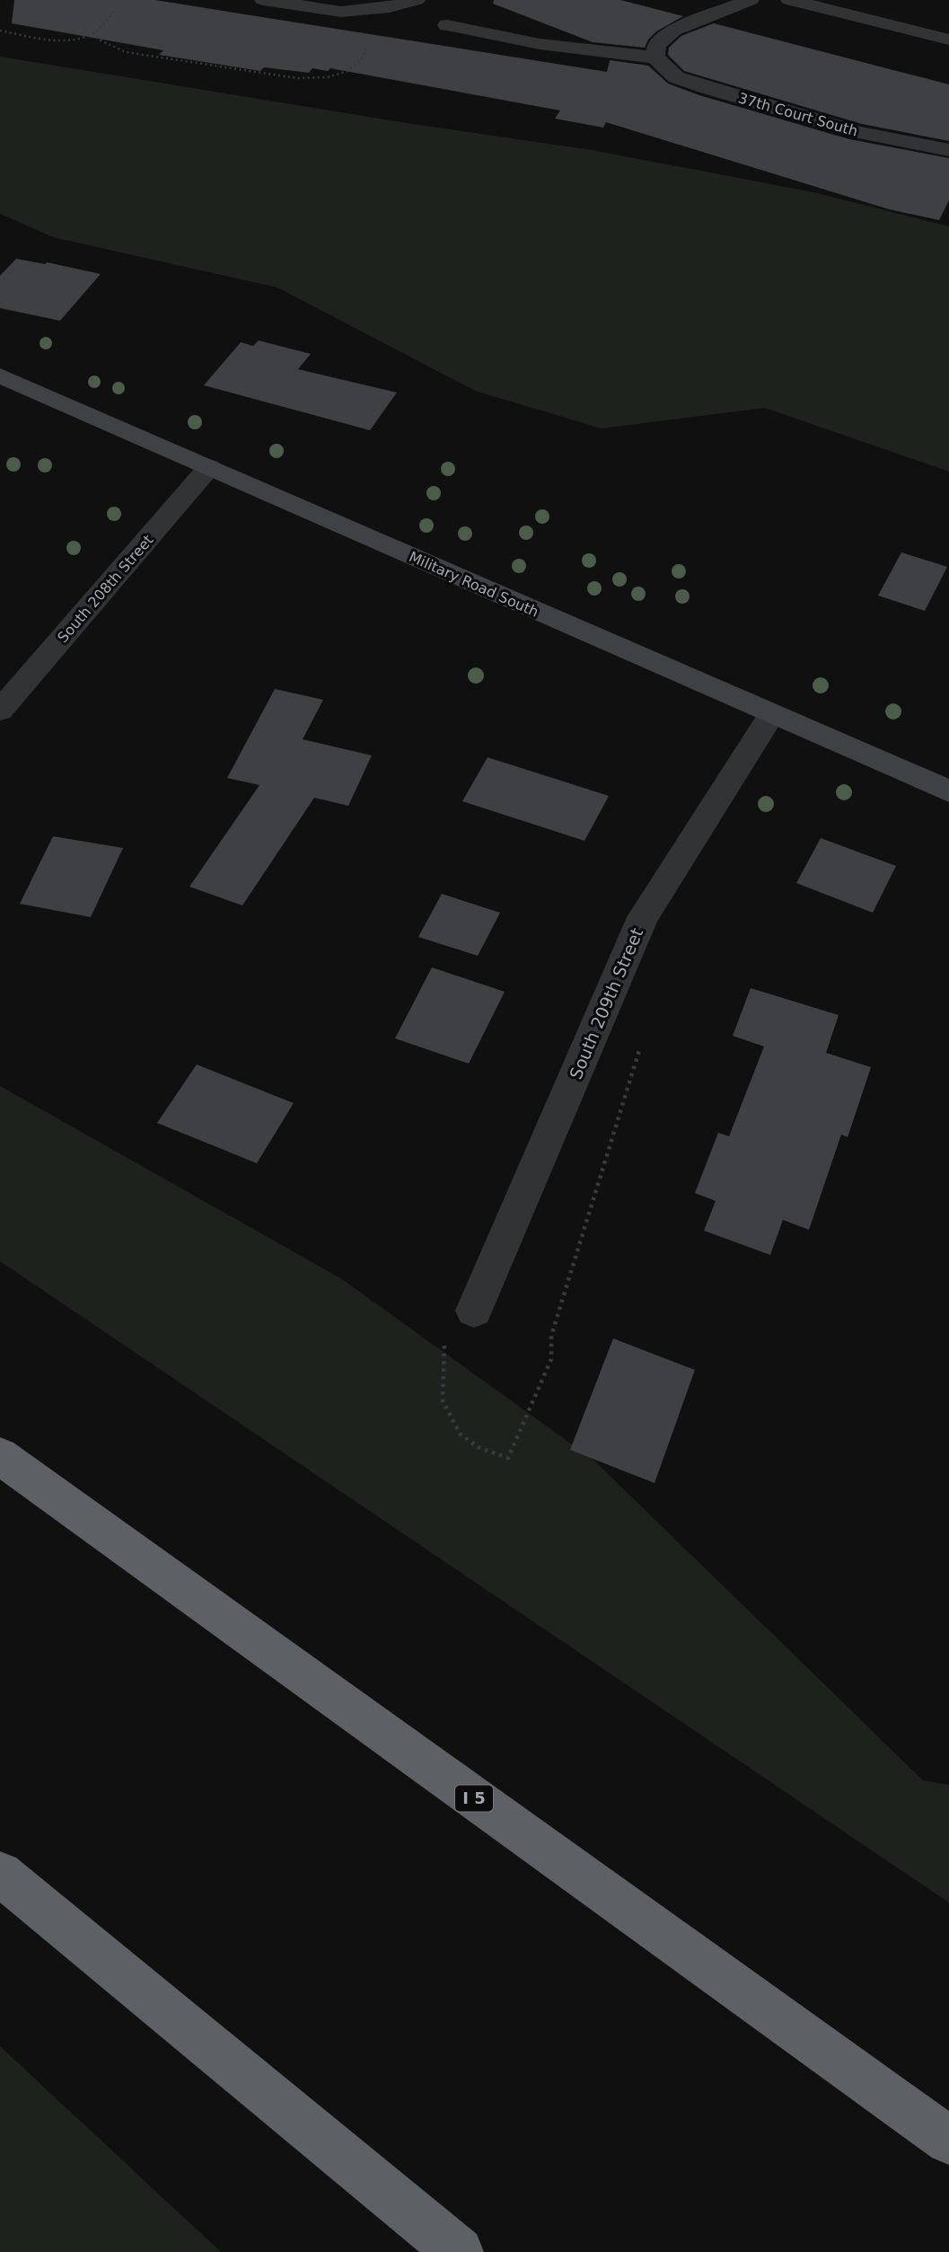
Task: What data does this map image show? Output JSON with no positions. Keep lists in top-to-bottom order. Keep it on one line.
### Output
{"streets":{"highway":["I 5"],"main road":["Military Road South"],"street":["37th Court South","South 208th Street","South 209th Street"]},"crossings":[["Military Road South","South 208th Street"],["Military Road South","South 209th Street"]]}
